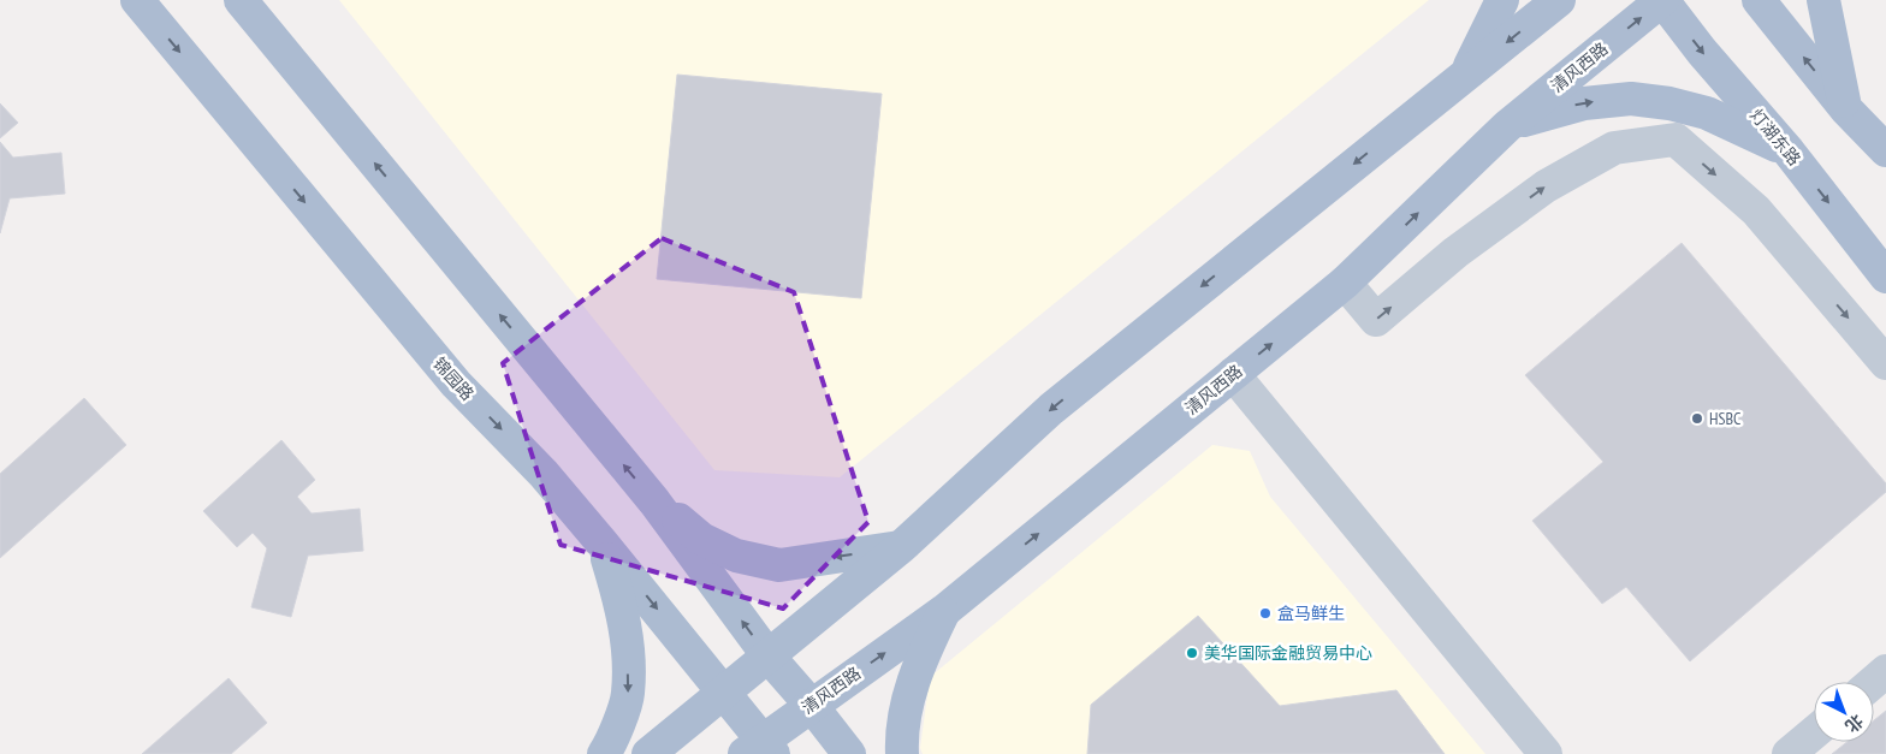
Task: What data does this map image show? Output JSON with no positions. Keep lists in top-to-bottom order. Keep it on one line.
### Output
{"streets":{"main road":["清风西路","灯湖东路","锦园路"]},"crossings":[["清风西路","灯湖东路"],["清风西路","锦园路"]],"places":["HSBC","盒马鲜生","美华国际金融贸易中心"],"north":"bottom right"}
